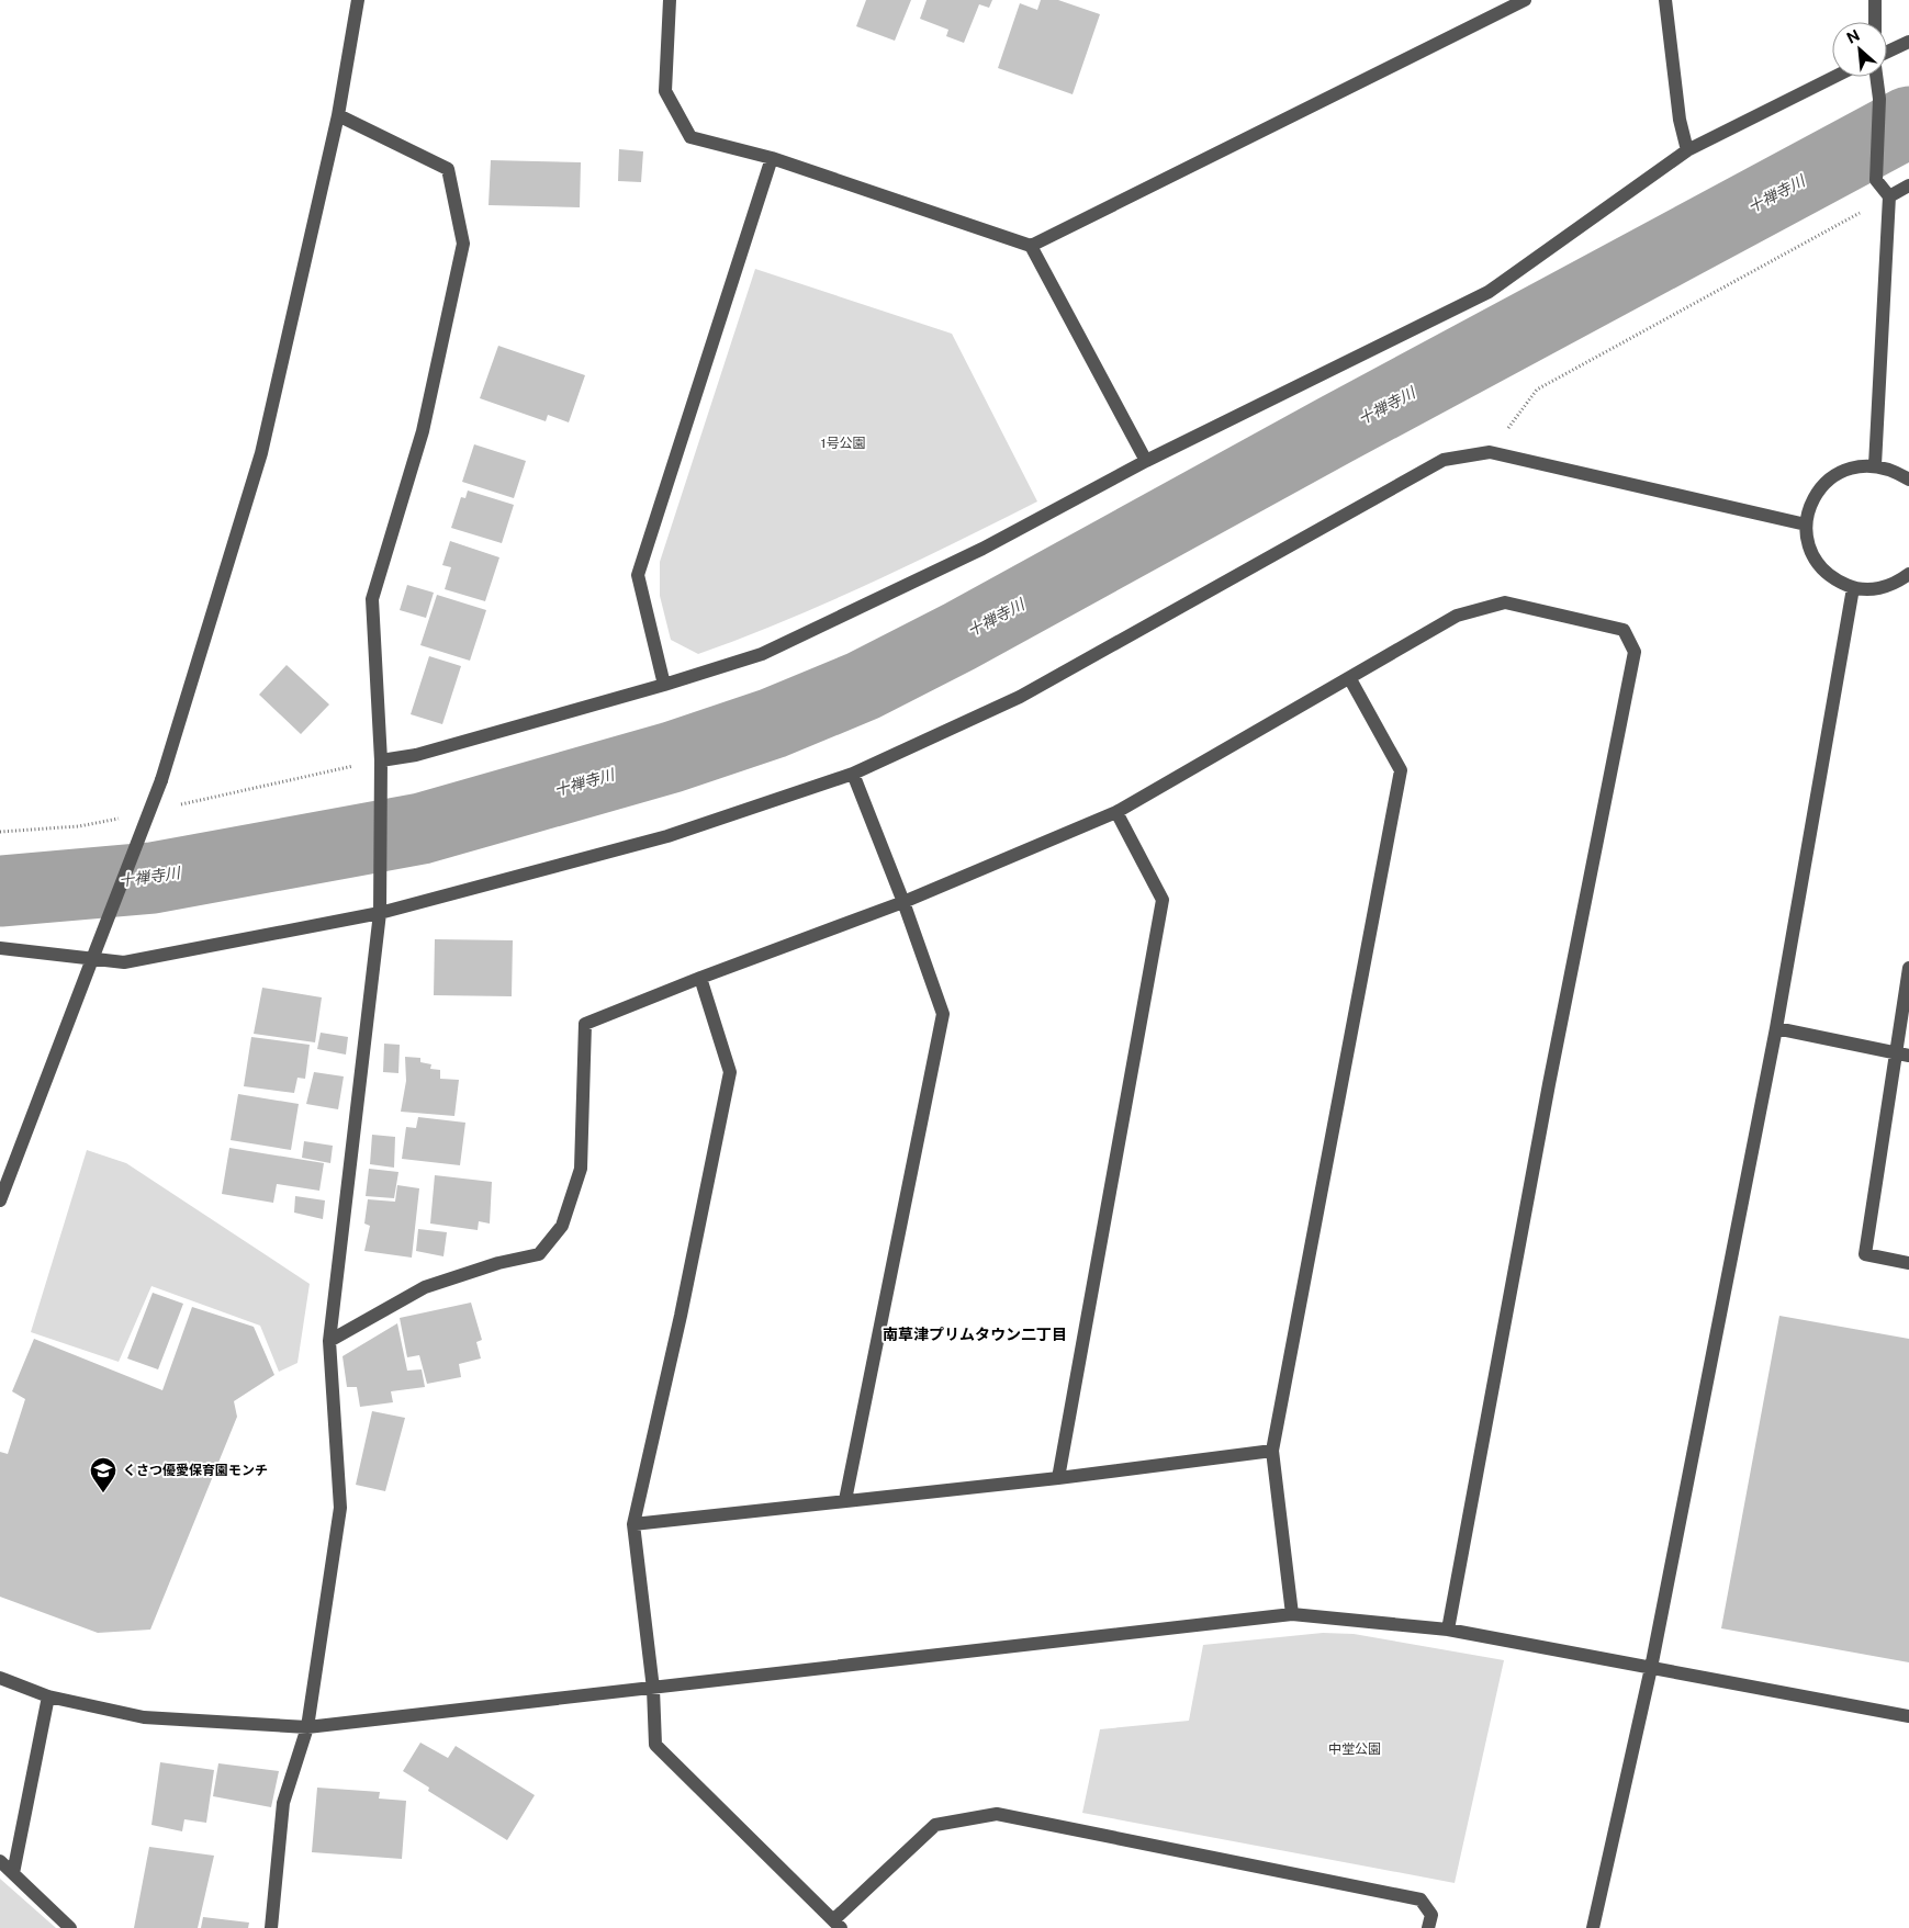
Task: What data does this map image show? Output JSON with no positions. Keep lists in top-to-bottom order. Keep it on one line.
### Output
{"districts":["南草津プリムタウン二丁目"],"water":["十禅寺川"],"parks":["1号公園","中堂公園"],"places":{"school or university":["くさつ優愛保育園モンチ"]},"north":"top left"}
